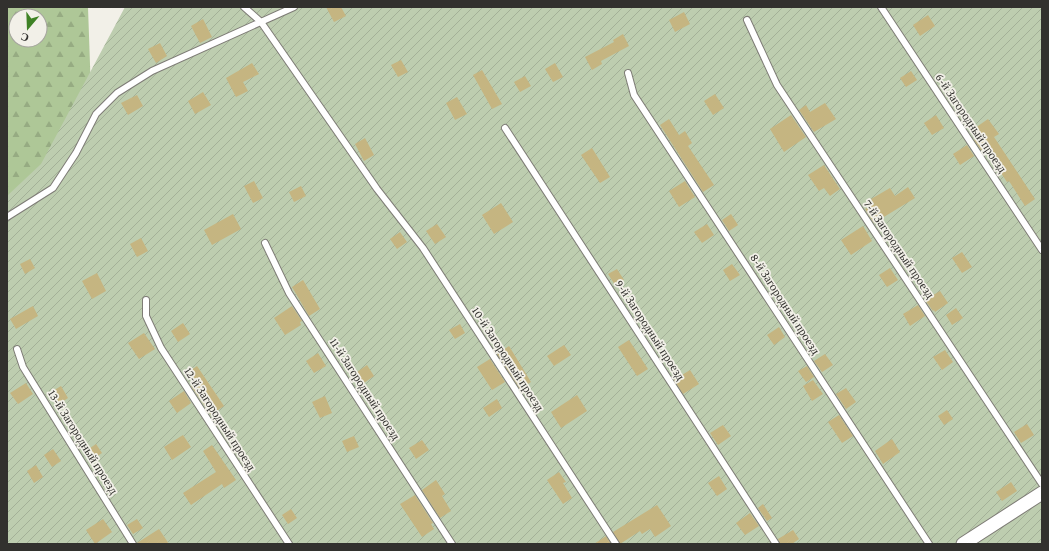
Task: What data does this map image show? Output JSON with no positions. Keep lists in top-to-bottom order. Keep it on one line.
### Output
{"streets":{"lane":["6-й Загородный проезд","7-й Загородный проезд","8-й Загородный проезд","9-й Загородный проезд","10-й Загородный проезд","11-й Загородный проезд","12-й Загородный проезд","13-й Загородный проезд"]},"north":"bottom"}
